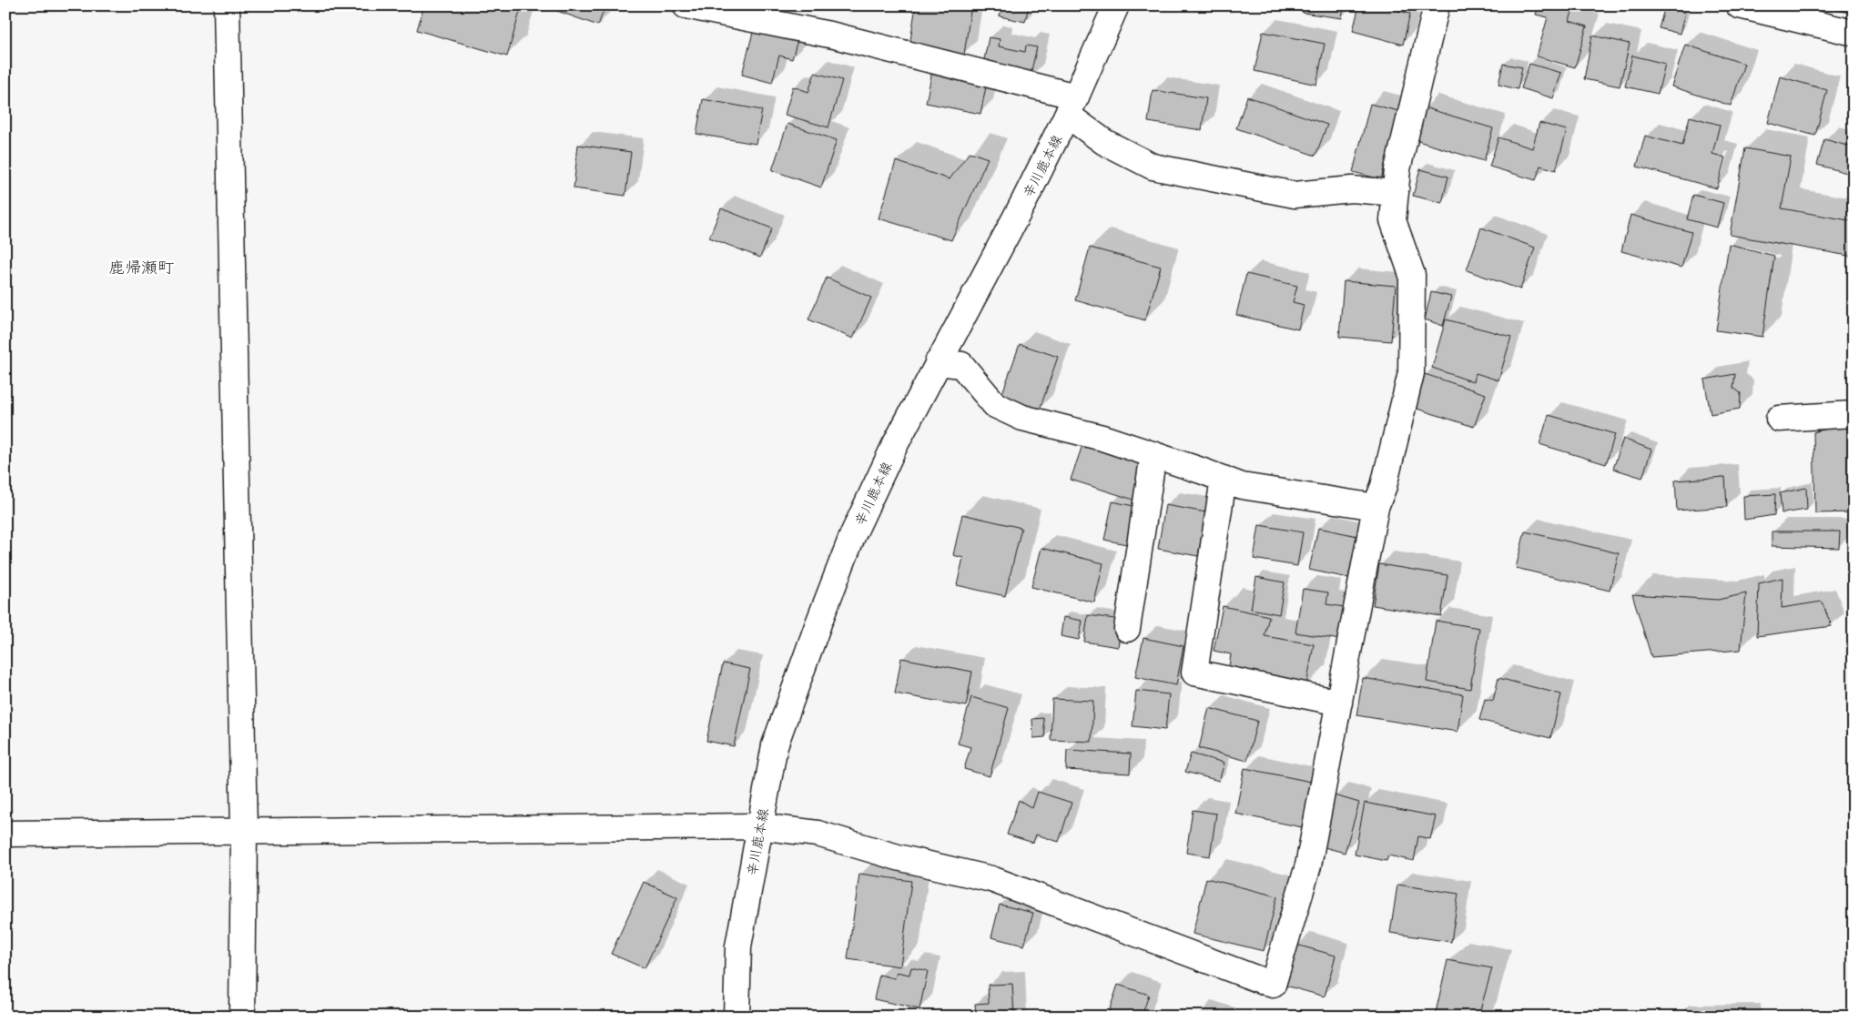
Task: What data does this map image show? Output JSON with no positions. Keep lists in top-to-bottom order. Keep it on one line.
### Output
{"streets":{"street":["辛川鹿本線"]},"districts":["鹿帰瀬町"]}
